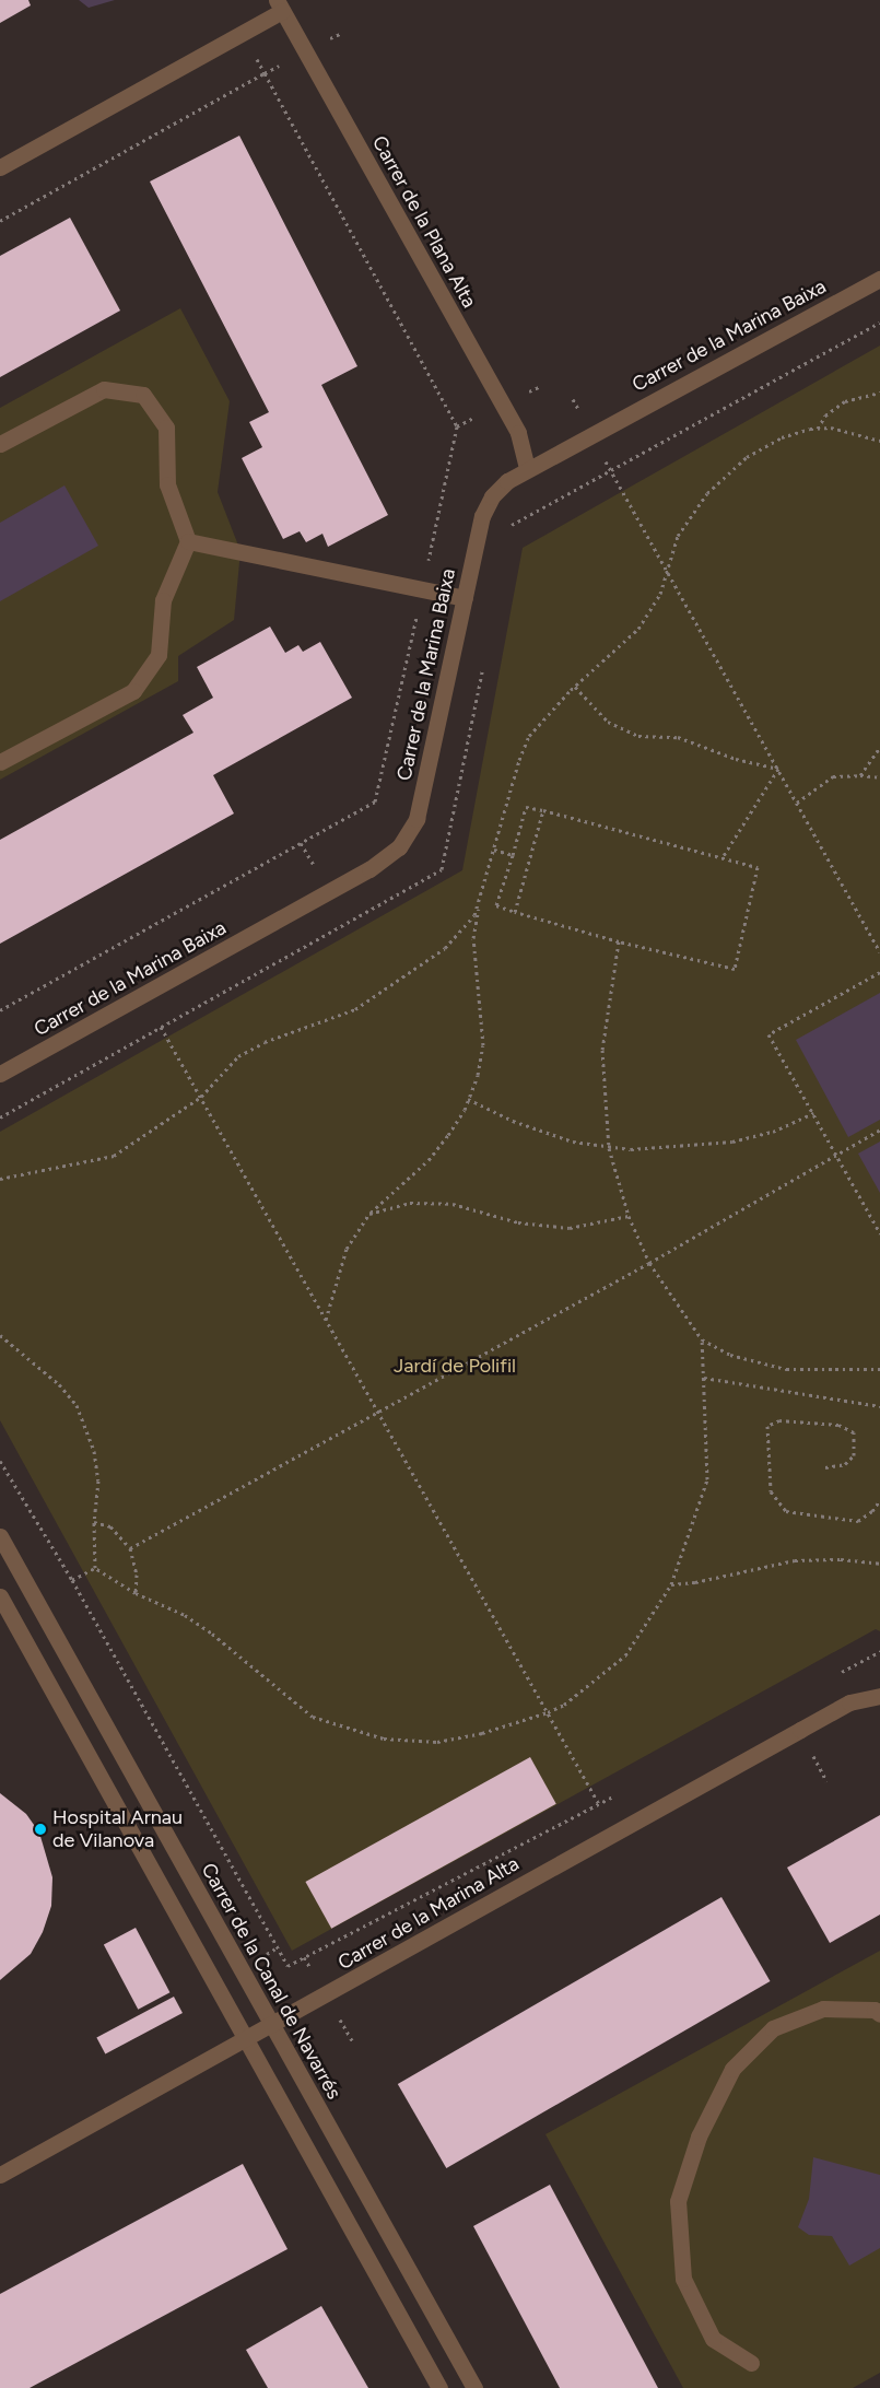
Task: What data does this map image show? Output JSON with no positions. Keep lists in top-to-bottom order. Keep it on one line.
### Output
{"streets":{"street":["Carrer de la Plana Alta","Carrer de la Marina Baixa","Carrer de la Marina Alta","Carrer de la Canal de Navarrés"]},"crossings":[["Carrer de la Plana Alta","Carrer de la Marina Baixa"],["Carrer de la Marina Alta","Carrer de la Canal de Navarrés"]],"parks":["Jardí de Polifil"],"places":["Hospital Arnau de Vilanova"]}
